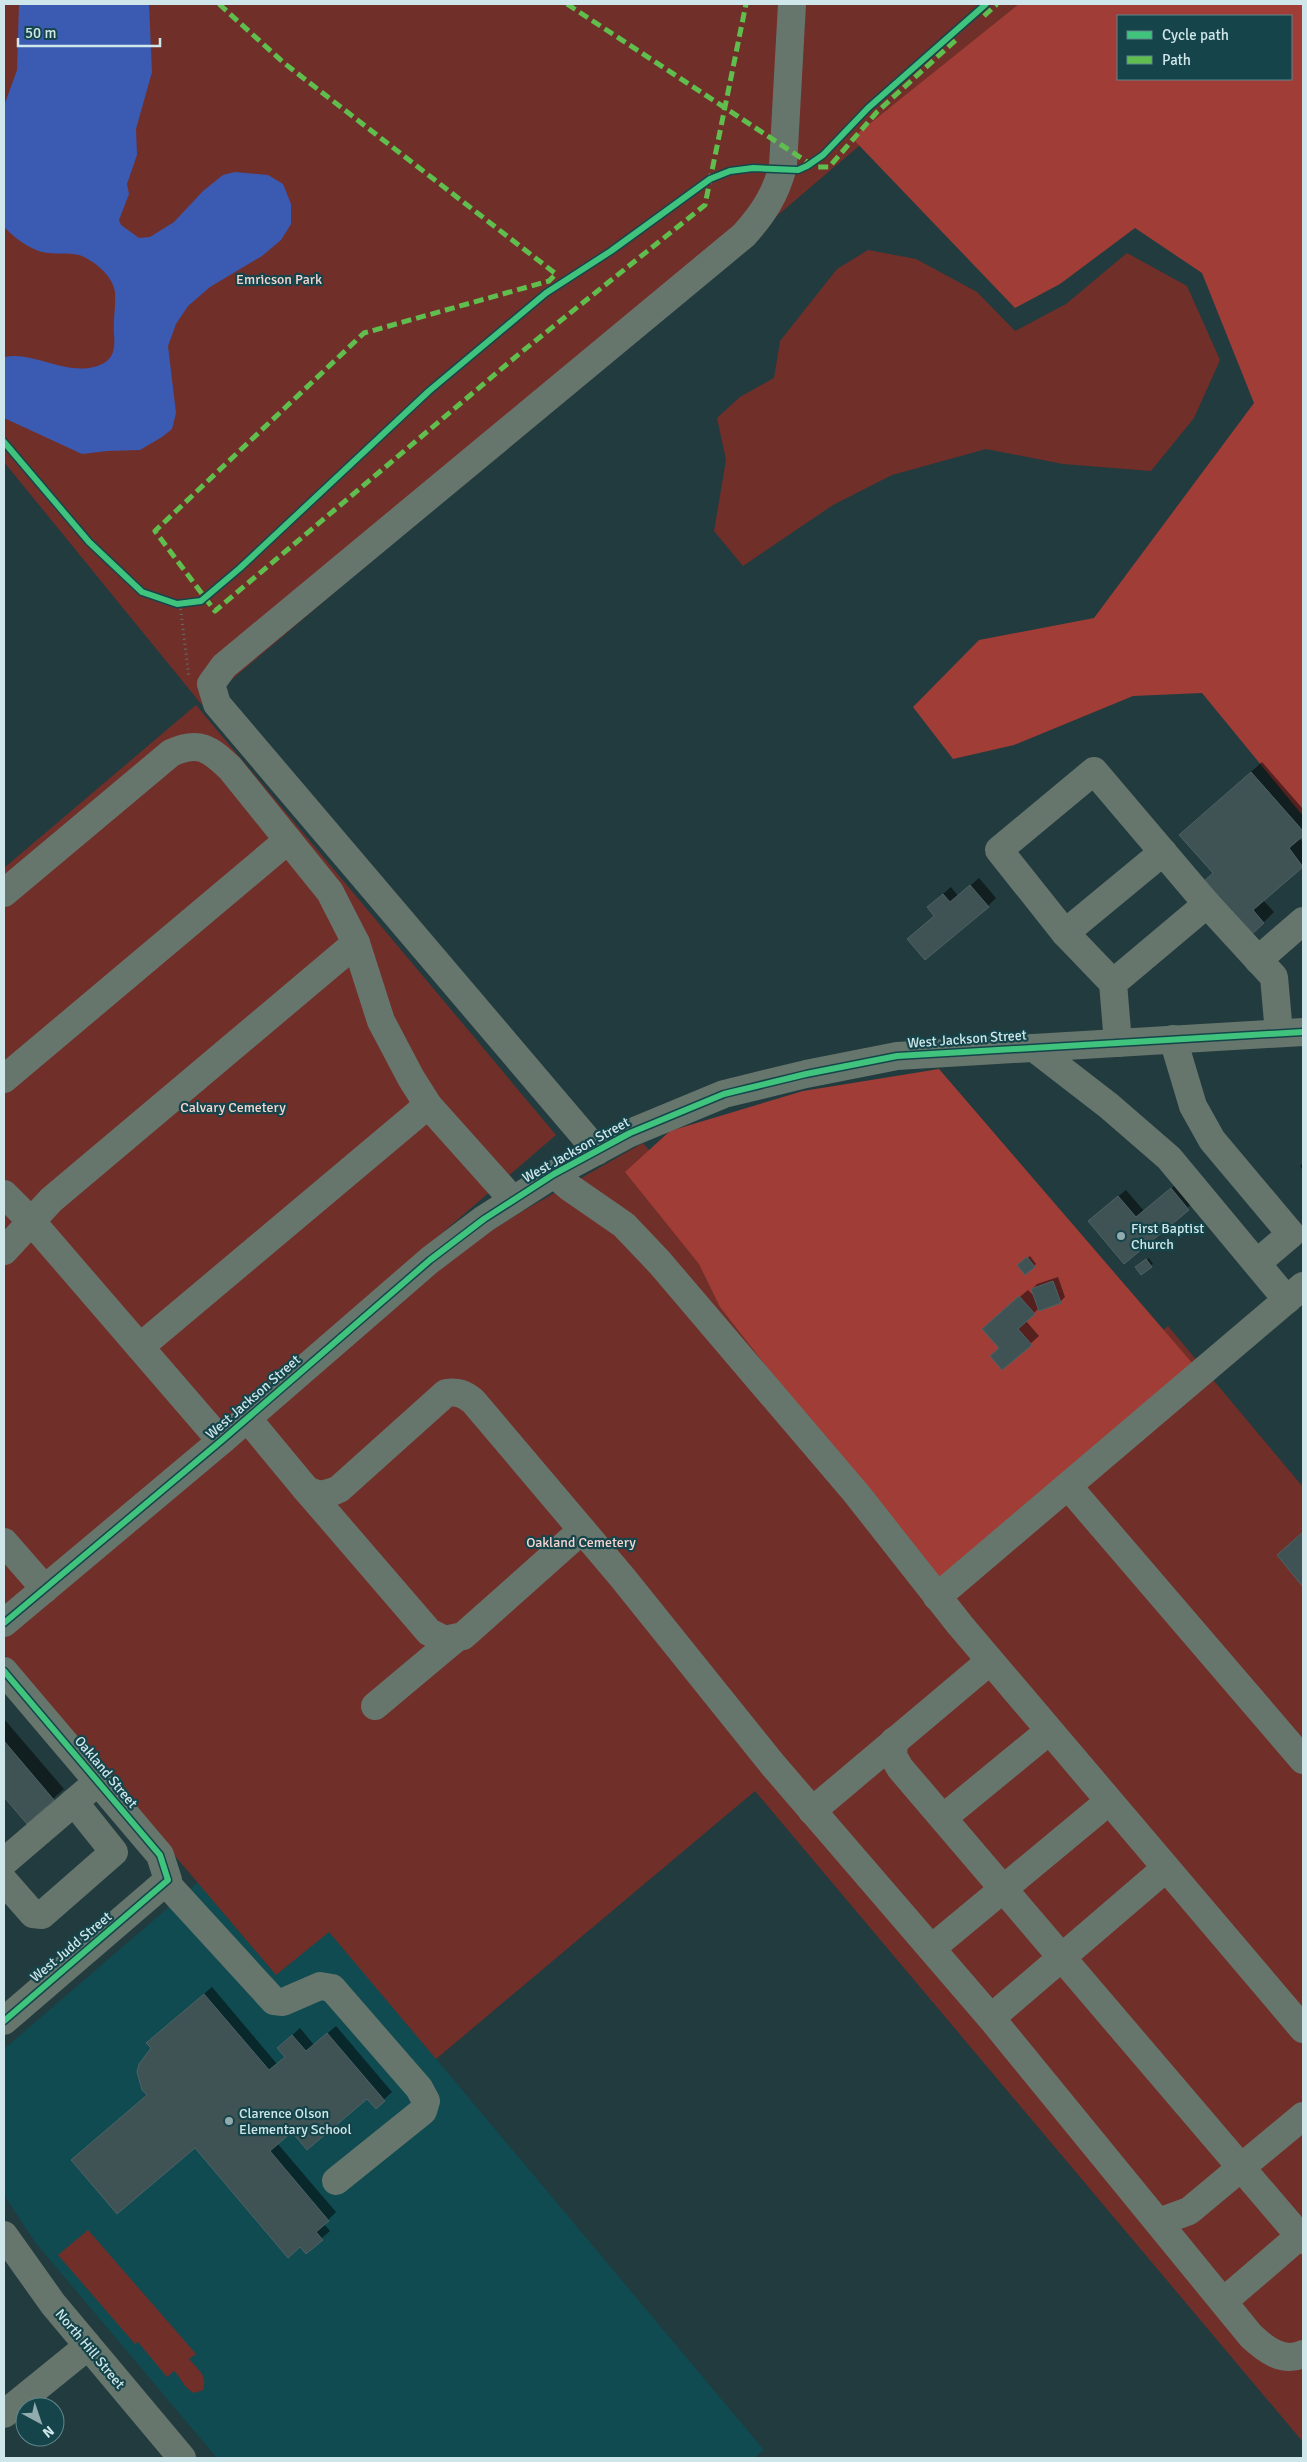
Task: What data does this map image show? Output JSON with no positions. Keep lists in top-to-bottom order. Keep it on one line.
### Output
{"streets":{"street":["West Jackson Street","Oakland Street","West Judd Street","North Hill Street"]},"crossings":[["Oakland Street","West Judd Street"]],"parks":["Emricson Park","Calvary Cemetery","Oakland Cemetery"],"places":["First Baptist Church","Clarence Olson Elementary School"],"legend":["Cycle path","Path"],"scale_bar":"50 m","north":"bottom right"}
